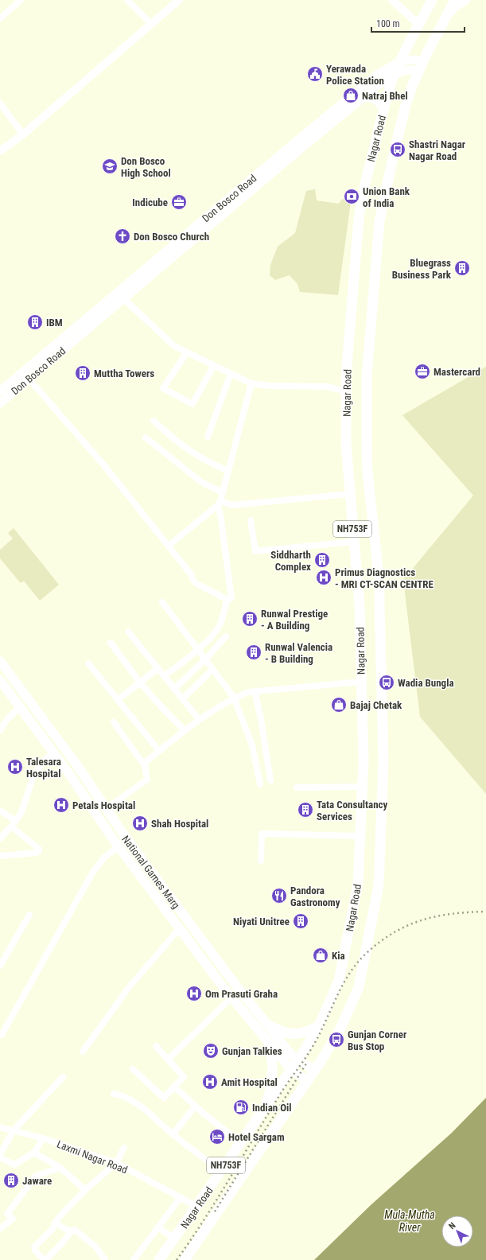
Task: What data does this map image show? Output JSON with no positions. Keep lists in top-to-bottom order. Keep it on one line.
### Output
{"streets":{"highway":["Nagar Road","NH753F"],"main road":["Don Bosco Road","National Games Marg"],"street":["Laxmi Nagar Road"]},"crossings":[["Nagar Road","Don Bosco Road"],["Nagar Road","National Games Marg"],["Nagar Road","Laxmi Nagar Road"]],"water":["Mula-Mutha River"],"places":{"public building":["Yerawada Police Station"],"shop":["Natraj Bhel","Bajaj Chetak","Kia"],"bus stop":["Shastri Nagar Nagar Road","Wadia Bungla","Gunjan Corner Bus Stop"],"school or university":["Don Bosco High School"],"bank":["Union Bank of India"],"office":["Indicube","Mastercard"],"church":["Don Bosco Church"],"building":["Bluegrass Business Park","IBM","Muttha Towers","Siddharth Complex","Runwal Prestige - A Building","Runwal Valencia - B Building","Tata Consultancy Services","Niyati Unitree","Jaware"],"hospital":["Primus Diagnostics - MRI CT-SCAN CENTRE","Talesara Hospital","Petals Hospital","Shah Hospital","Om Prasuti Graha","Amit Hospital"],"restaurant":["Pandora Gastronomy"],"theatre":["Gunjan Talkies"],"fuel station":["Indian Oil"],"hotel":["Hotel Sargam"]},"scale_bar":"100 m","north":"top left"}
